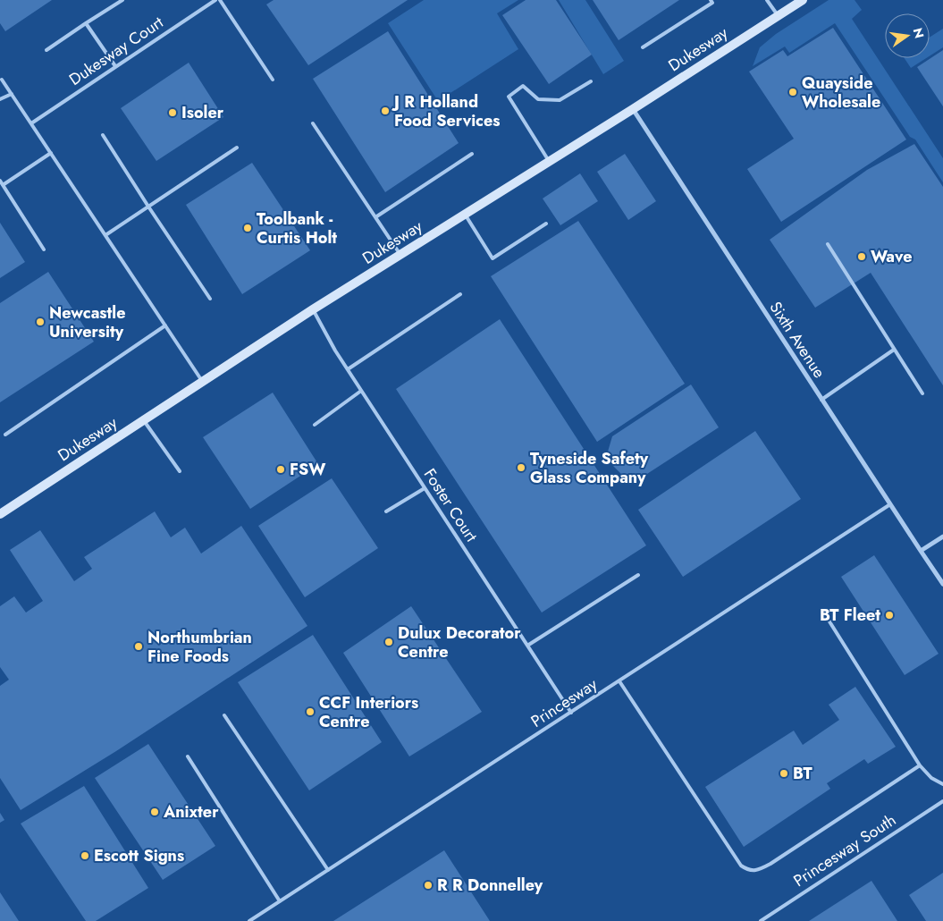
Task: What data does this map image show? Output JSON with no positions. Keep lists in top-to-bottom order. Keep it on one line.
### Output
{"streets":{"street":["Dukesway","Sixth Avenue"],"lane":["Dukesway Court","Foster Court","Princesway","Princesway South"]},"crossings":[["Dukesway","Sixth Avenue"],["Dukesway","Foster Court"],["Sixth Avenue","Princesway"],["Foster Court","Princesway"]],"places":["Quayside Wholesale","J R Holland Food Services","Isoler","Toolbank - Curtis Holt","Wave","Newcastle University","Tyneside Safety Glass Company","FSW","BT Fleet","Dulux Decorator Centre","Northumbrian Fine Foods","CCF Interiors Centre","BT","Anixter","Escott Signs","R R Donnelley"],"north":"right"}
